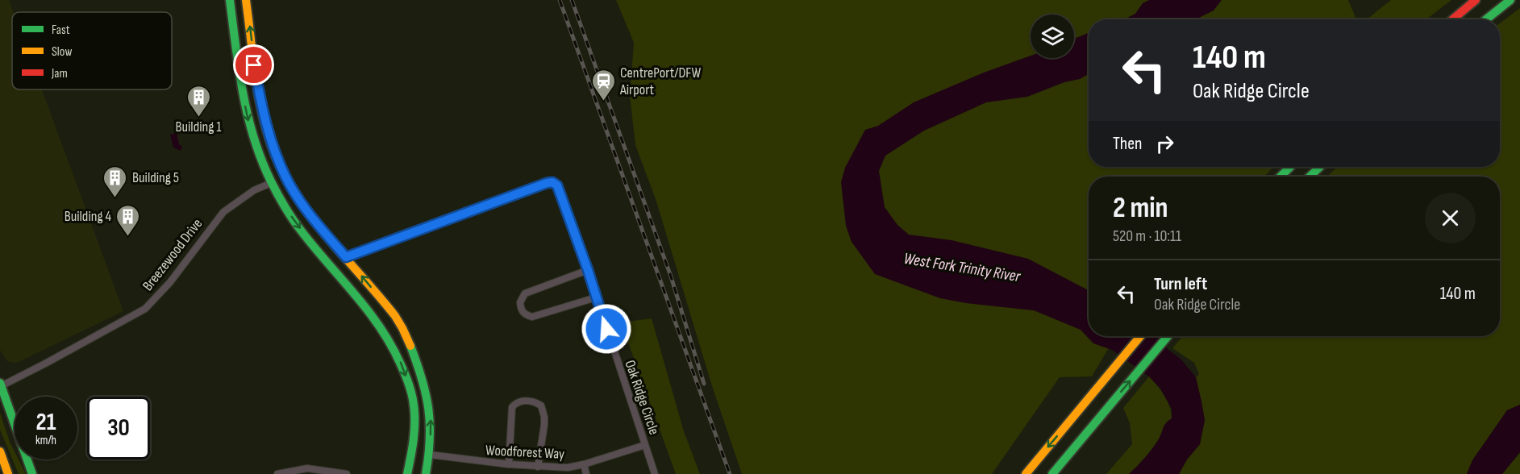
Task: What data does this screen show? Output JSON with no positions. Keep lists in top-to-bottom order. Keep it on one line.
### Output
{"streets":{"main road":["Breezewood Drive"],"street":["Oak Ridge Circle","Woodforest Way"]},"crossings":[["Oak Ridge Circle","Woodforest Way"]],"water":["West Fork Trinity River"],"places":{"station":["CentrePort/DFW Airport"],"building":["Building 1","Building 5","Building 4"]},"legend":["Fast","Slow","Jam"],"page":{"turn":["140 m","Oak Ridge Circle"],"then":"Then","heading":["2 min","520 m · 10:11"],"list":[{"name":"Turn left","note":"Oak Ridge Circle","value":"140 m"}],"speed":"21 km/h","limit":"30"}}
